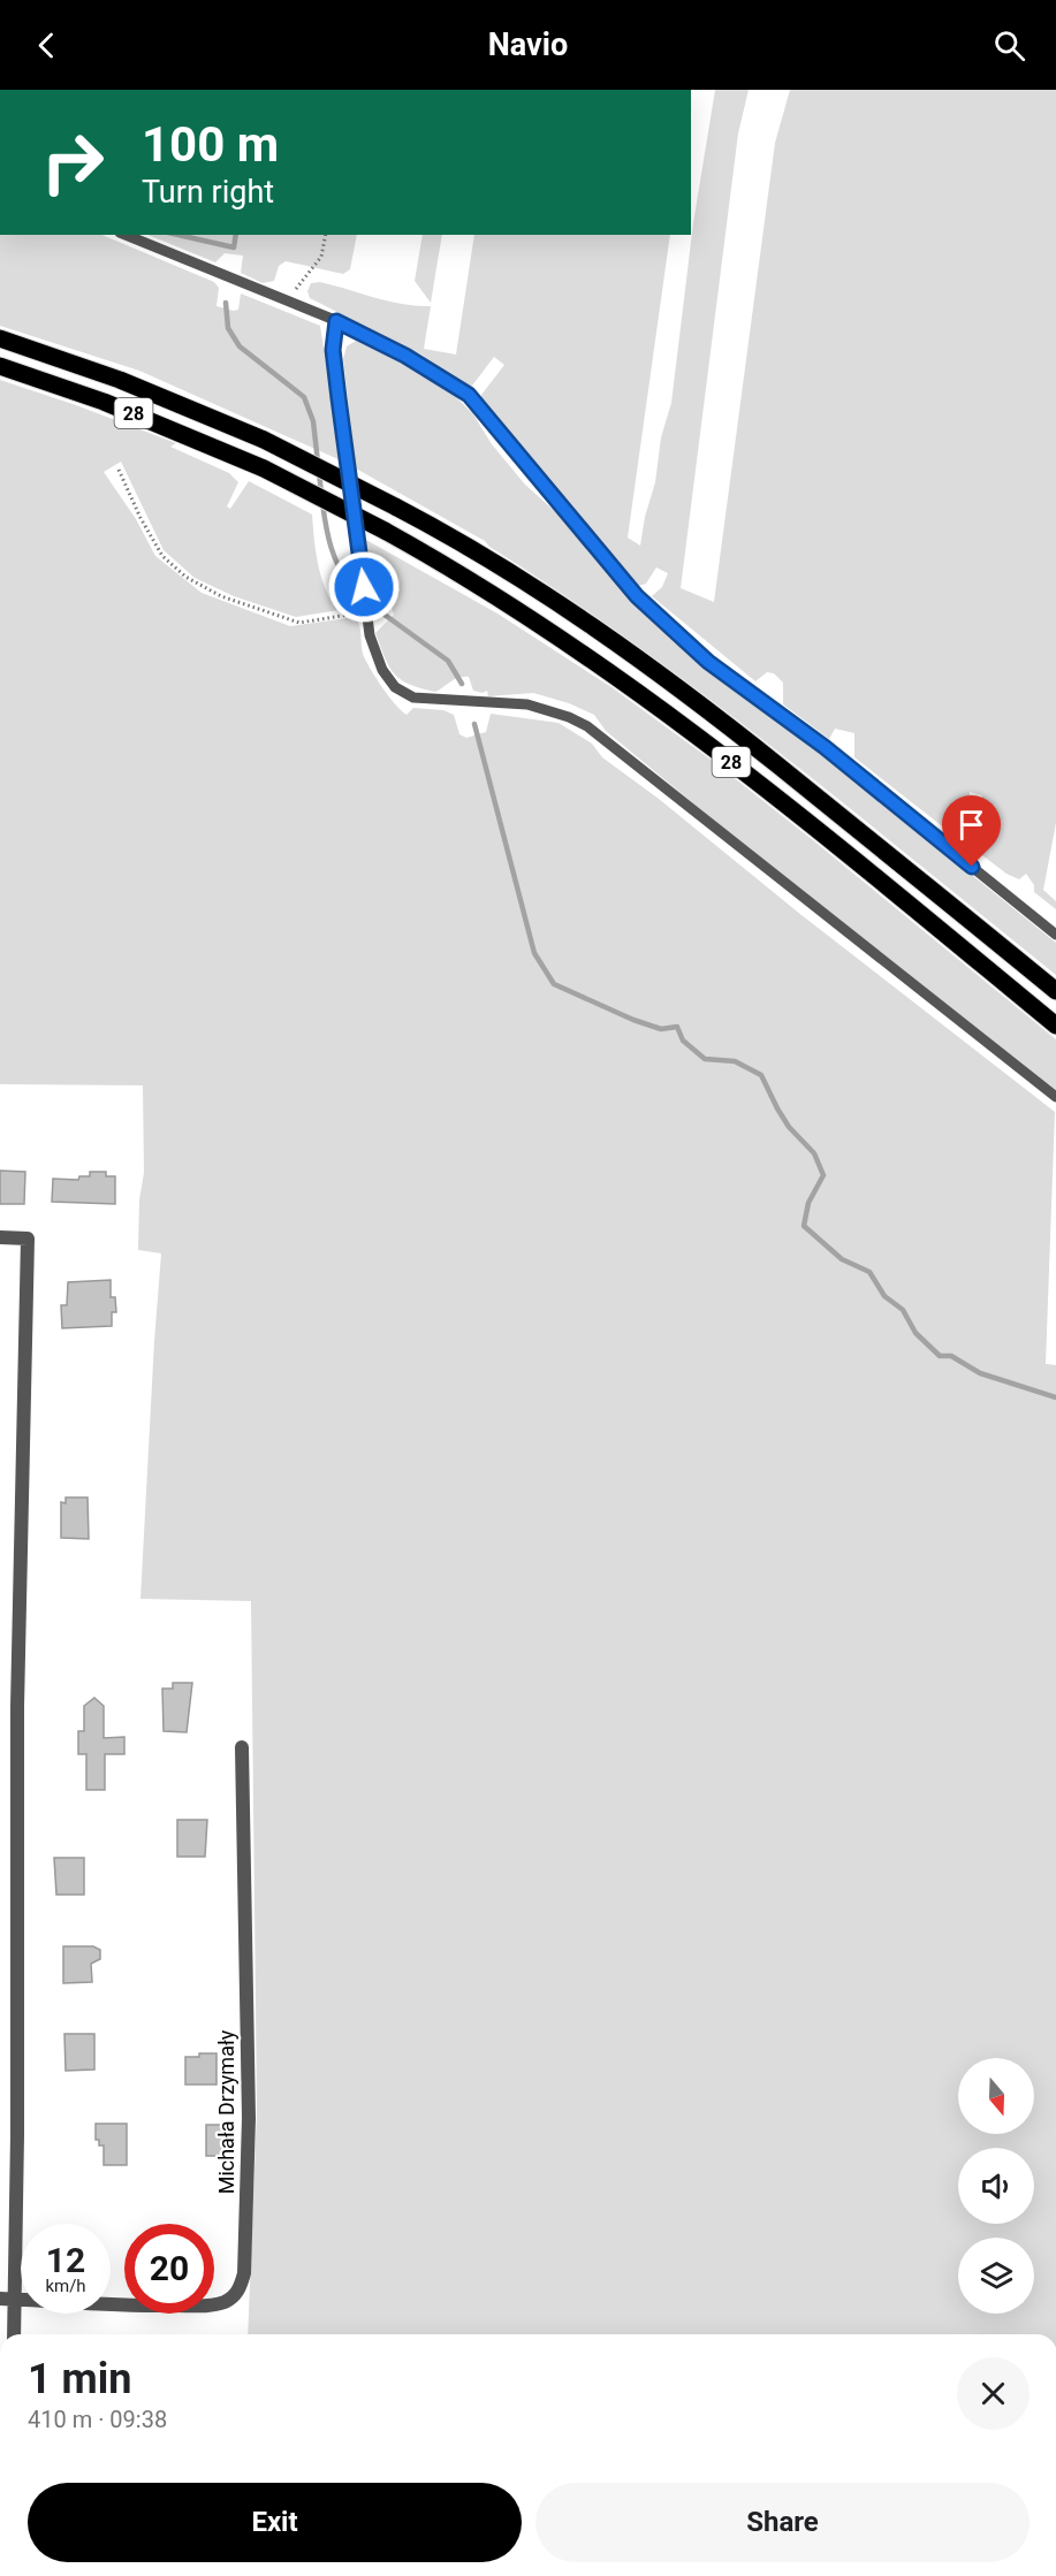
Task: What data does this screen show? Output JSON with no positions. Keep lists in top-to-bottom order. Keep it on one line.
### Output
{"streets":{"main road":["28"],"street":["Michała Drzymały"]},"north":"bottom","page":{"header":"Navio","turn":["100 m","Turn right"],"speed":"12 km/h","limit":"20","heading":["1 min","410 m · 09:38"],"buttons":["Exit","Share"]}}
